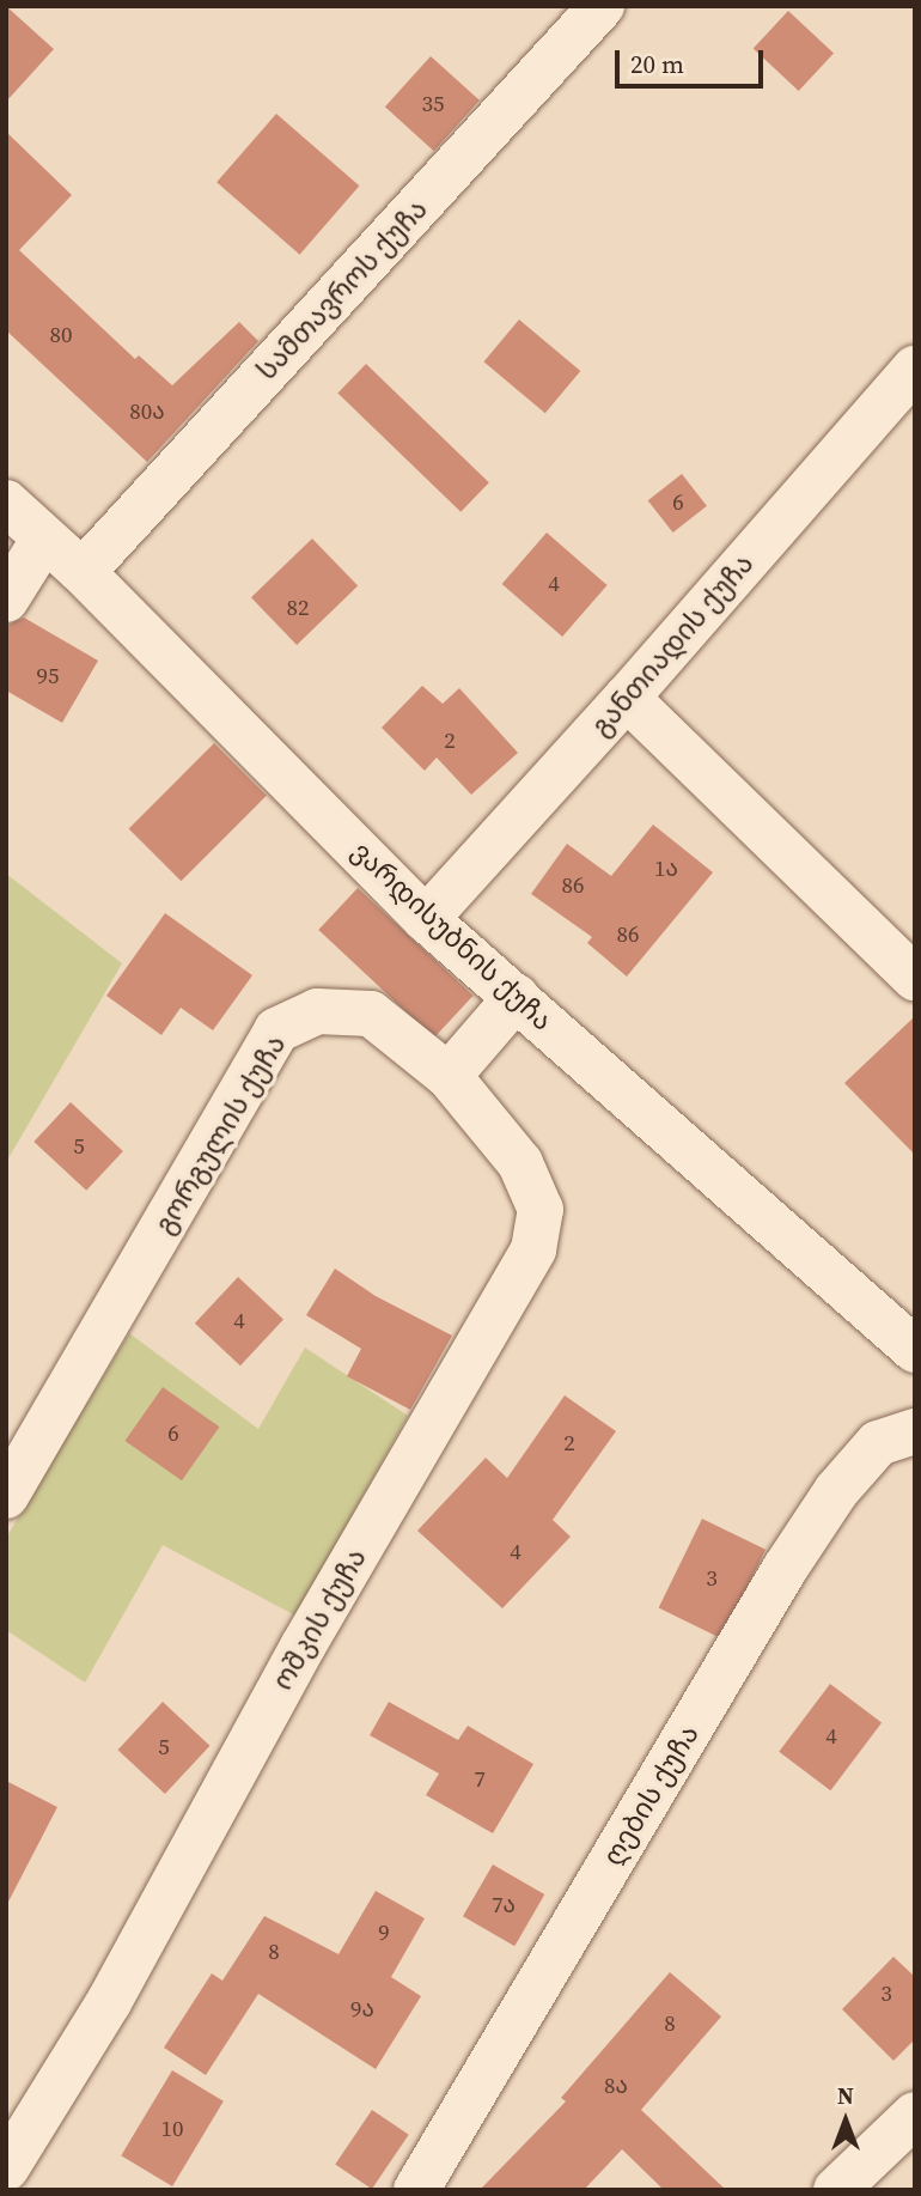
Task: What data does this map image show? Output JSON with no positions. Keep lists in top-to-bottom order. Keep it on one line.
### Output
{"streets":{"street":["სამთავროს ქუჩა","განთიადის ქუჩა","ვარდისუბნის ქუჩა","გორგულის ქუჩა","ოშკის ქუჩა","ღების ქუჩა"]},"crossings":[["სამთავროს ქუჩა","ვარდისუბნის ქუჩა"],["განთიადის ქუჩა","ვარდისუბნის ქუჩა"],["გორგულის ქუჩა","ოშკის ქუჩა"]],"house_numbers":["35","80","80ა","6","4","82","95","2","1ა","86","86","5","4","6","2","4","3","4","5","7","7ა","9","8","3","9ა","8","8ა","10"],"scale_bar":"20 m","north":"top"}
